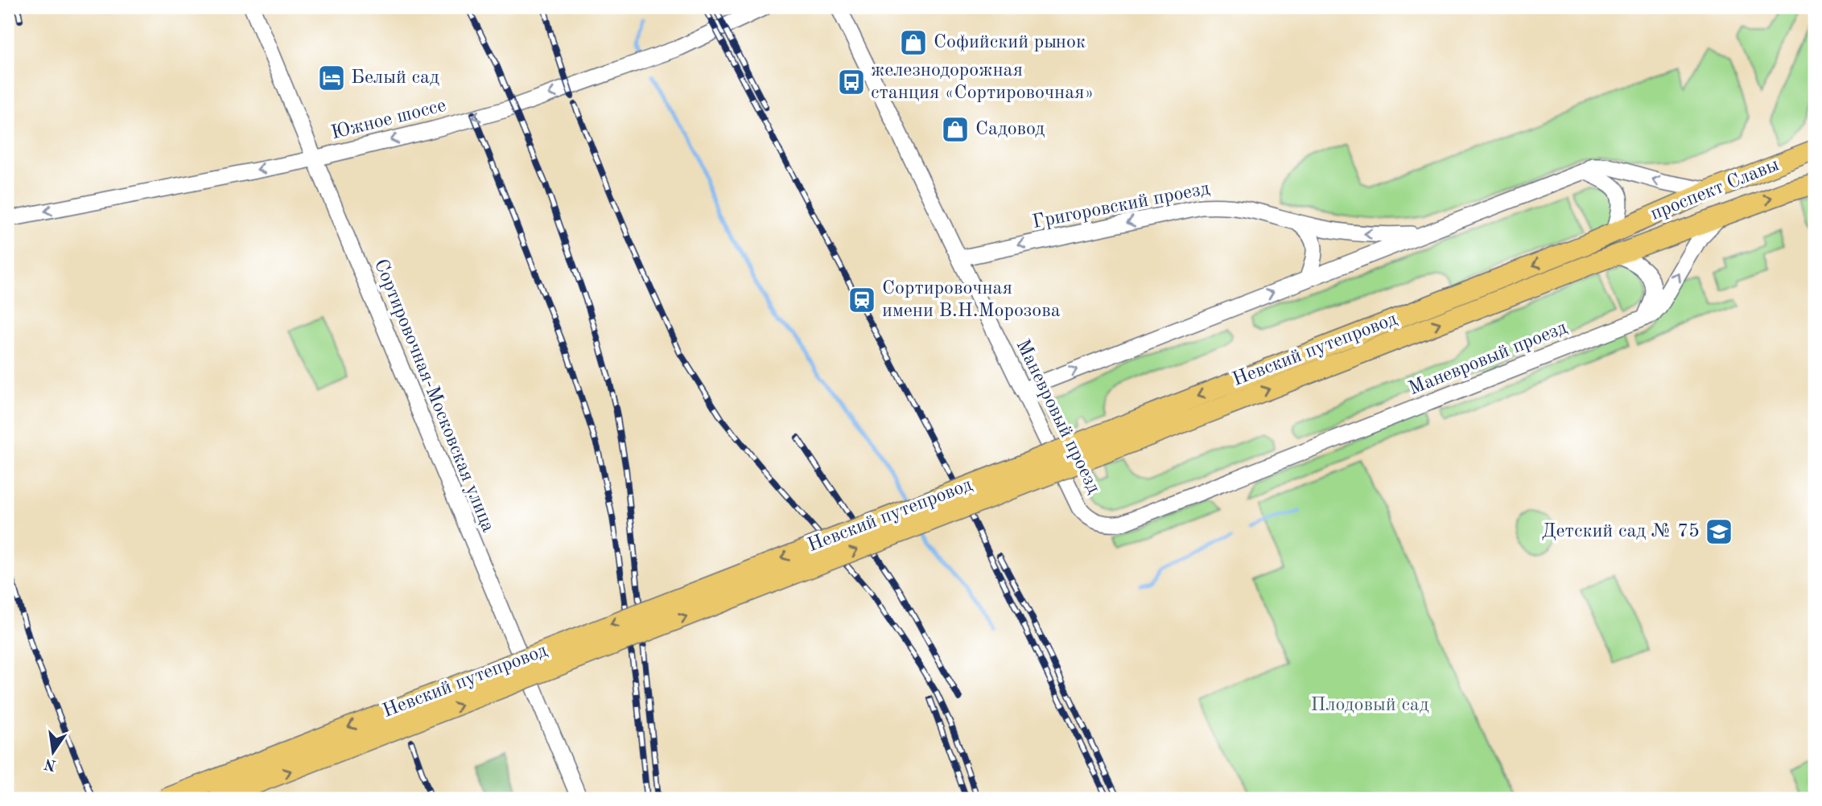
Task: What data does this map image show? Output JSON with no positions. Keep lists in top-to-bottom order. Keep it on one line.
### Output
{"streets":{"main road":["проспект Славы","Невский путепровод"],"street":["Южное шоссе","Григоровский проезд","Маневровый проезд","Сортировочная-Московская улица"]},"crossings":[["Южное шоссе","Сортировочная-Московская улица"],["проспект Славы","Григоровский проезд"],["проспект Славы","Невский путепровод"],["проспект Славы","Маневровый проезд"],["Григоровский проезд","Маневровый проезд"]],"one_way":["Южное шоссе"],"parks":["Плодовый сад"],"places":{"shop":["Софийский рынок","Садовод"],"hotel":["Белый сад"],"bus stop":["железнодорожная станция «Сортировочная»"],"station":["Сортировочная имени В.Н.Морозова"],"school or university":["Детский сад № 75"]},"north":"bottom"}
